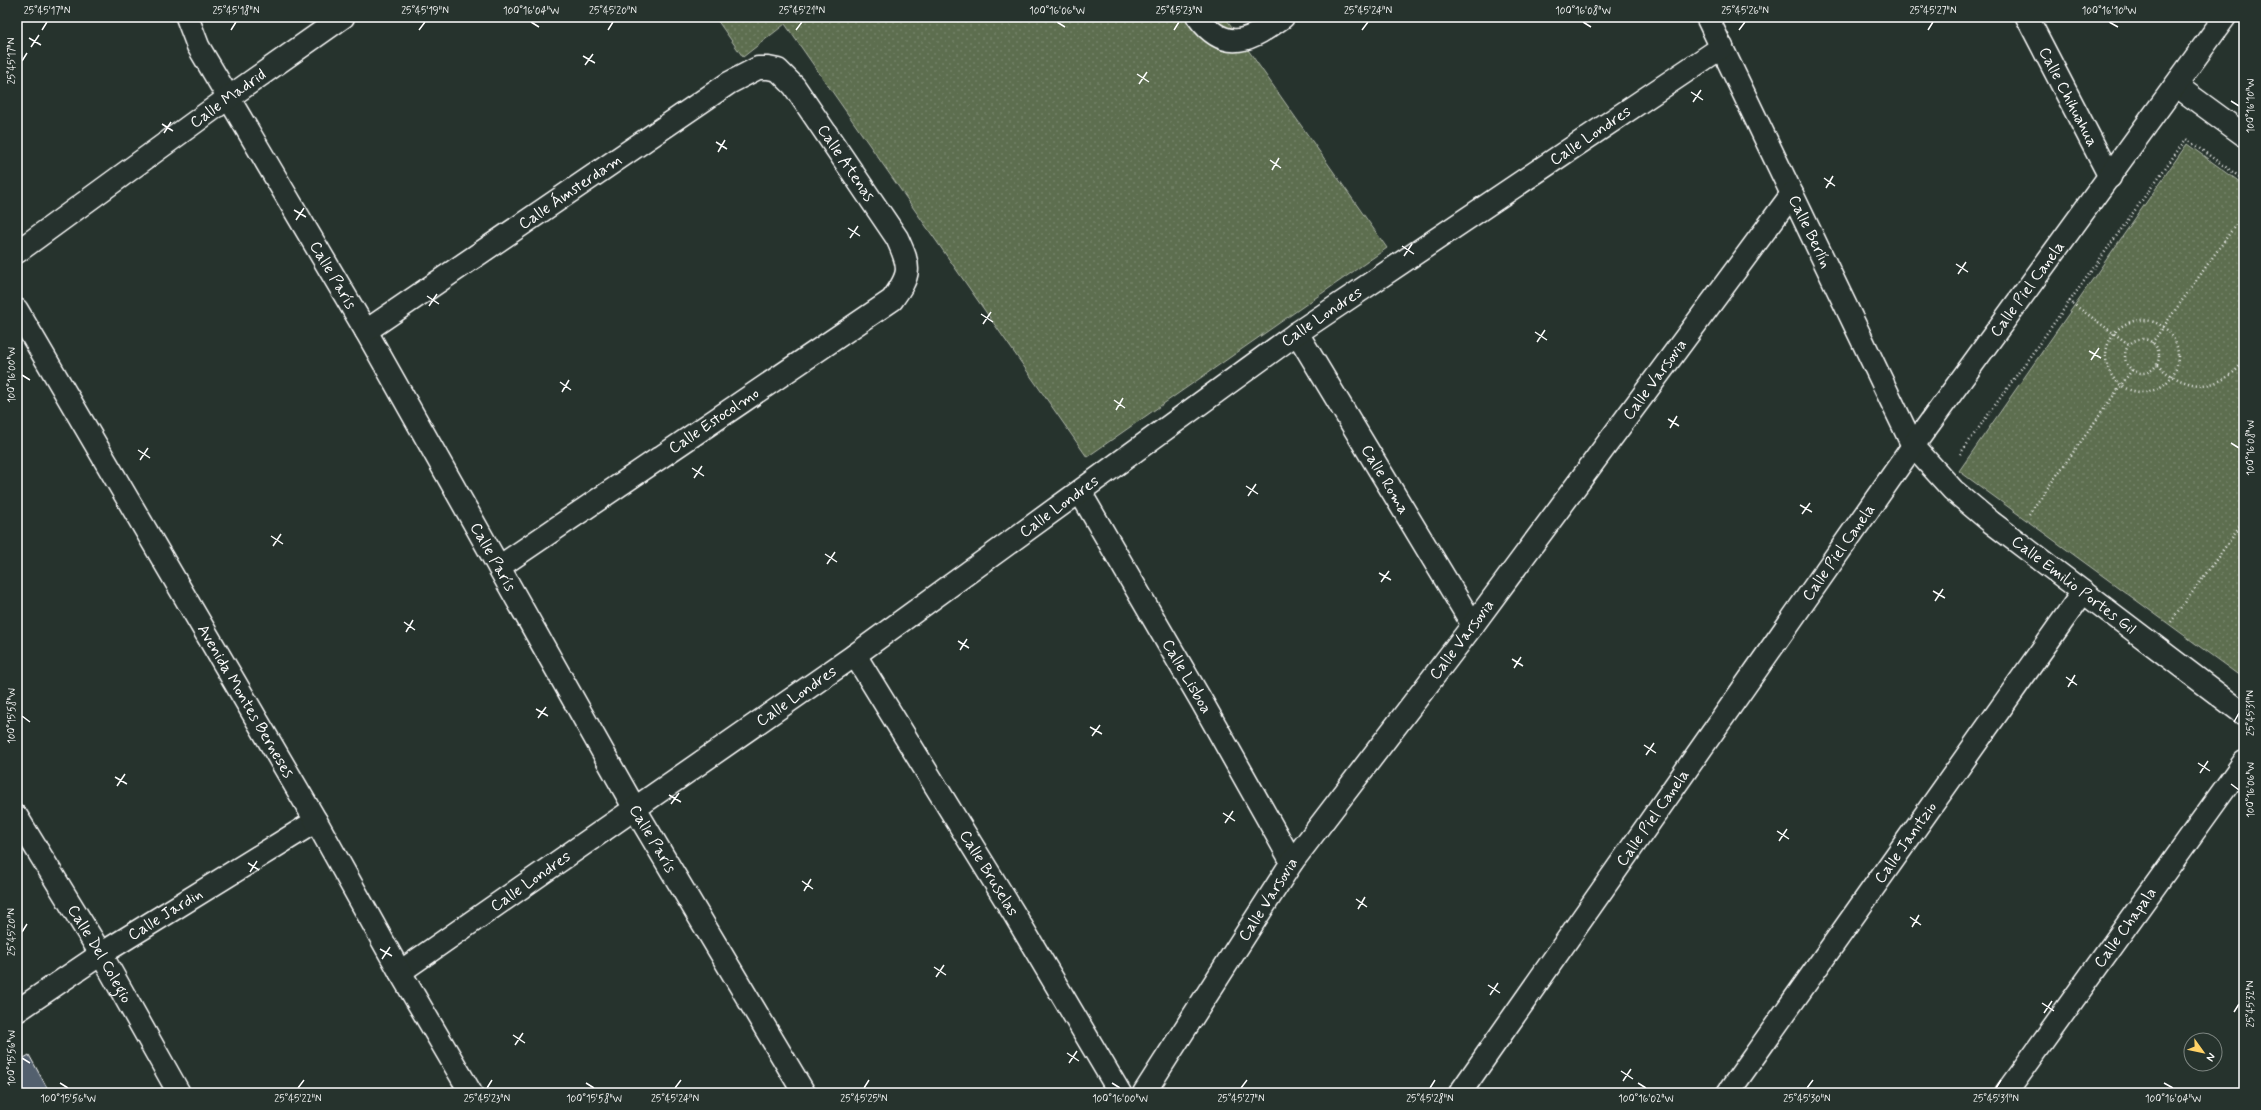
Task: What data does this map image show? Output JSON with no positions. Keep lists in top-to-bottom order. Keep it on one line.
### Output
{"streets":{"street":["Calle Chihuahua","Calle Madrid","Calle Londres","Calle Atenas","Calle Ámsterdam","Calle Berlín","Calle París","Calle Piel Canela","Calle Varsovia","Calle Estocolmo","Calle Roma","Calle Emilio Portes Gil","Calle Lisboa","Avenida Montes Berneses","Calle Janitzio","Calle Bruselas","Calle Jardin","Calle Chapala","Calle Del Colegio"]},"crossings":[["Calle Chihuahua","Calle Piel Canela"],["Calle Madrid","Calle París"],["Calle Londres","Calle Berlín"],["Calle Londres","Calle París"],["Calle Londres","Calle Roma"],["Calle Londres","Calle Lisboa"],["Calle Londres","Avenida Montes Berneses"],["Calle Londres","Calle Bruselas"],["Calle Atenas","Calle Ámsterdam"],["Calle Atenas","Calle Estocolmo"],["Calle Ámsterdam","Calle París"],["Calle Berlín","Calle Piel Canela"],["Calle Berlín","Calle Varsovia"],["Calle Berlín","Calle Emilio Portes Gil"],["Calle París","Calle Estocolmo"],["Calle Piel Canela","Calle Emilio Portes Gil"],["Calle Varsovia","Calle Roma"],["Calle Varsovia","Calle Lisboa"],["Calle Emilio Portes Gil","Calle Janitzio"],["Avenida Montes Berneses","Calle Jardin"],["Calle Jardin","Calle Del Colegio"]],"north":"bottom right","coordinates":["25°45'17\"N","25°45'18\"N","25°45'19\"N","100°16'04\"W","25°45'20\"N","25°45'21\"N","100°16'06\"W","25°45'23\"N","25°45'24\"N","100°16'08\"W","25°45'26\"N","25°45'27\"N","100°16'10\"W","100°16'00\"W","25°45'31\"N","100°15'58\"W","25°45'32\"N","100°15'56\"W","25°45'22\"N","25°45'25\"N","25°45'28\"N","100°16'02\"W","25°45'30\"N"]}
